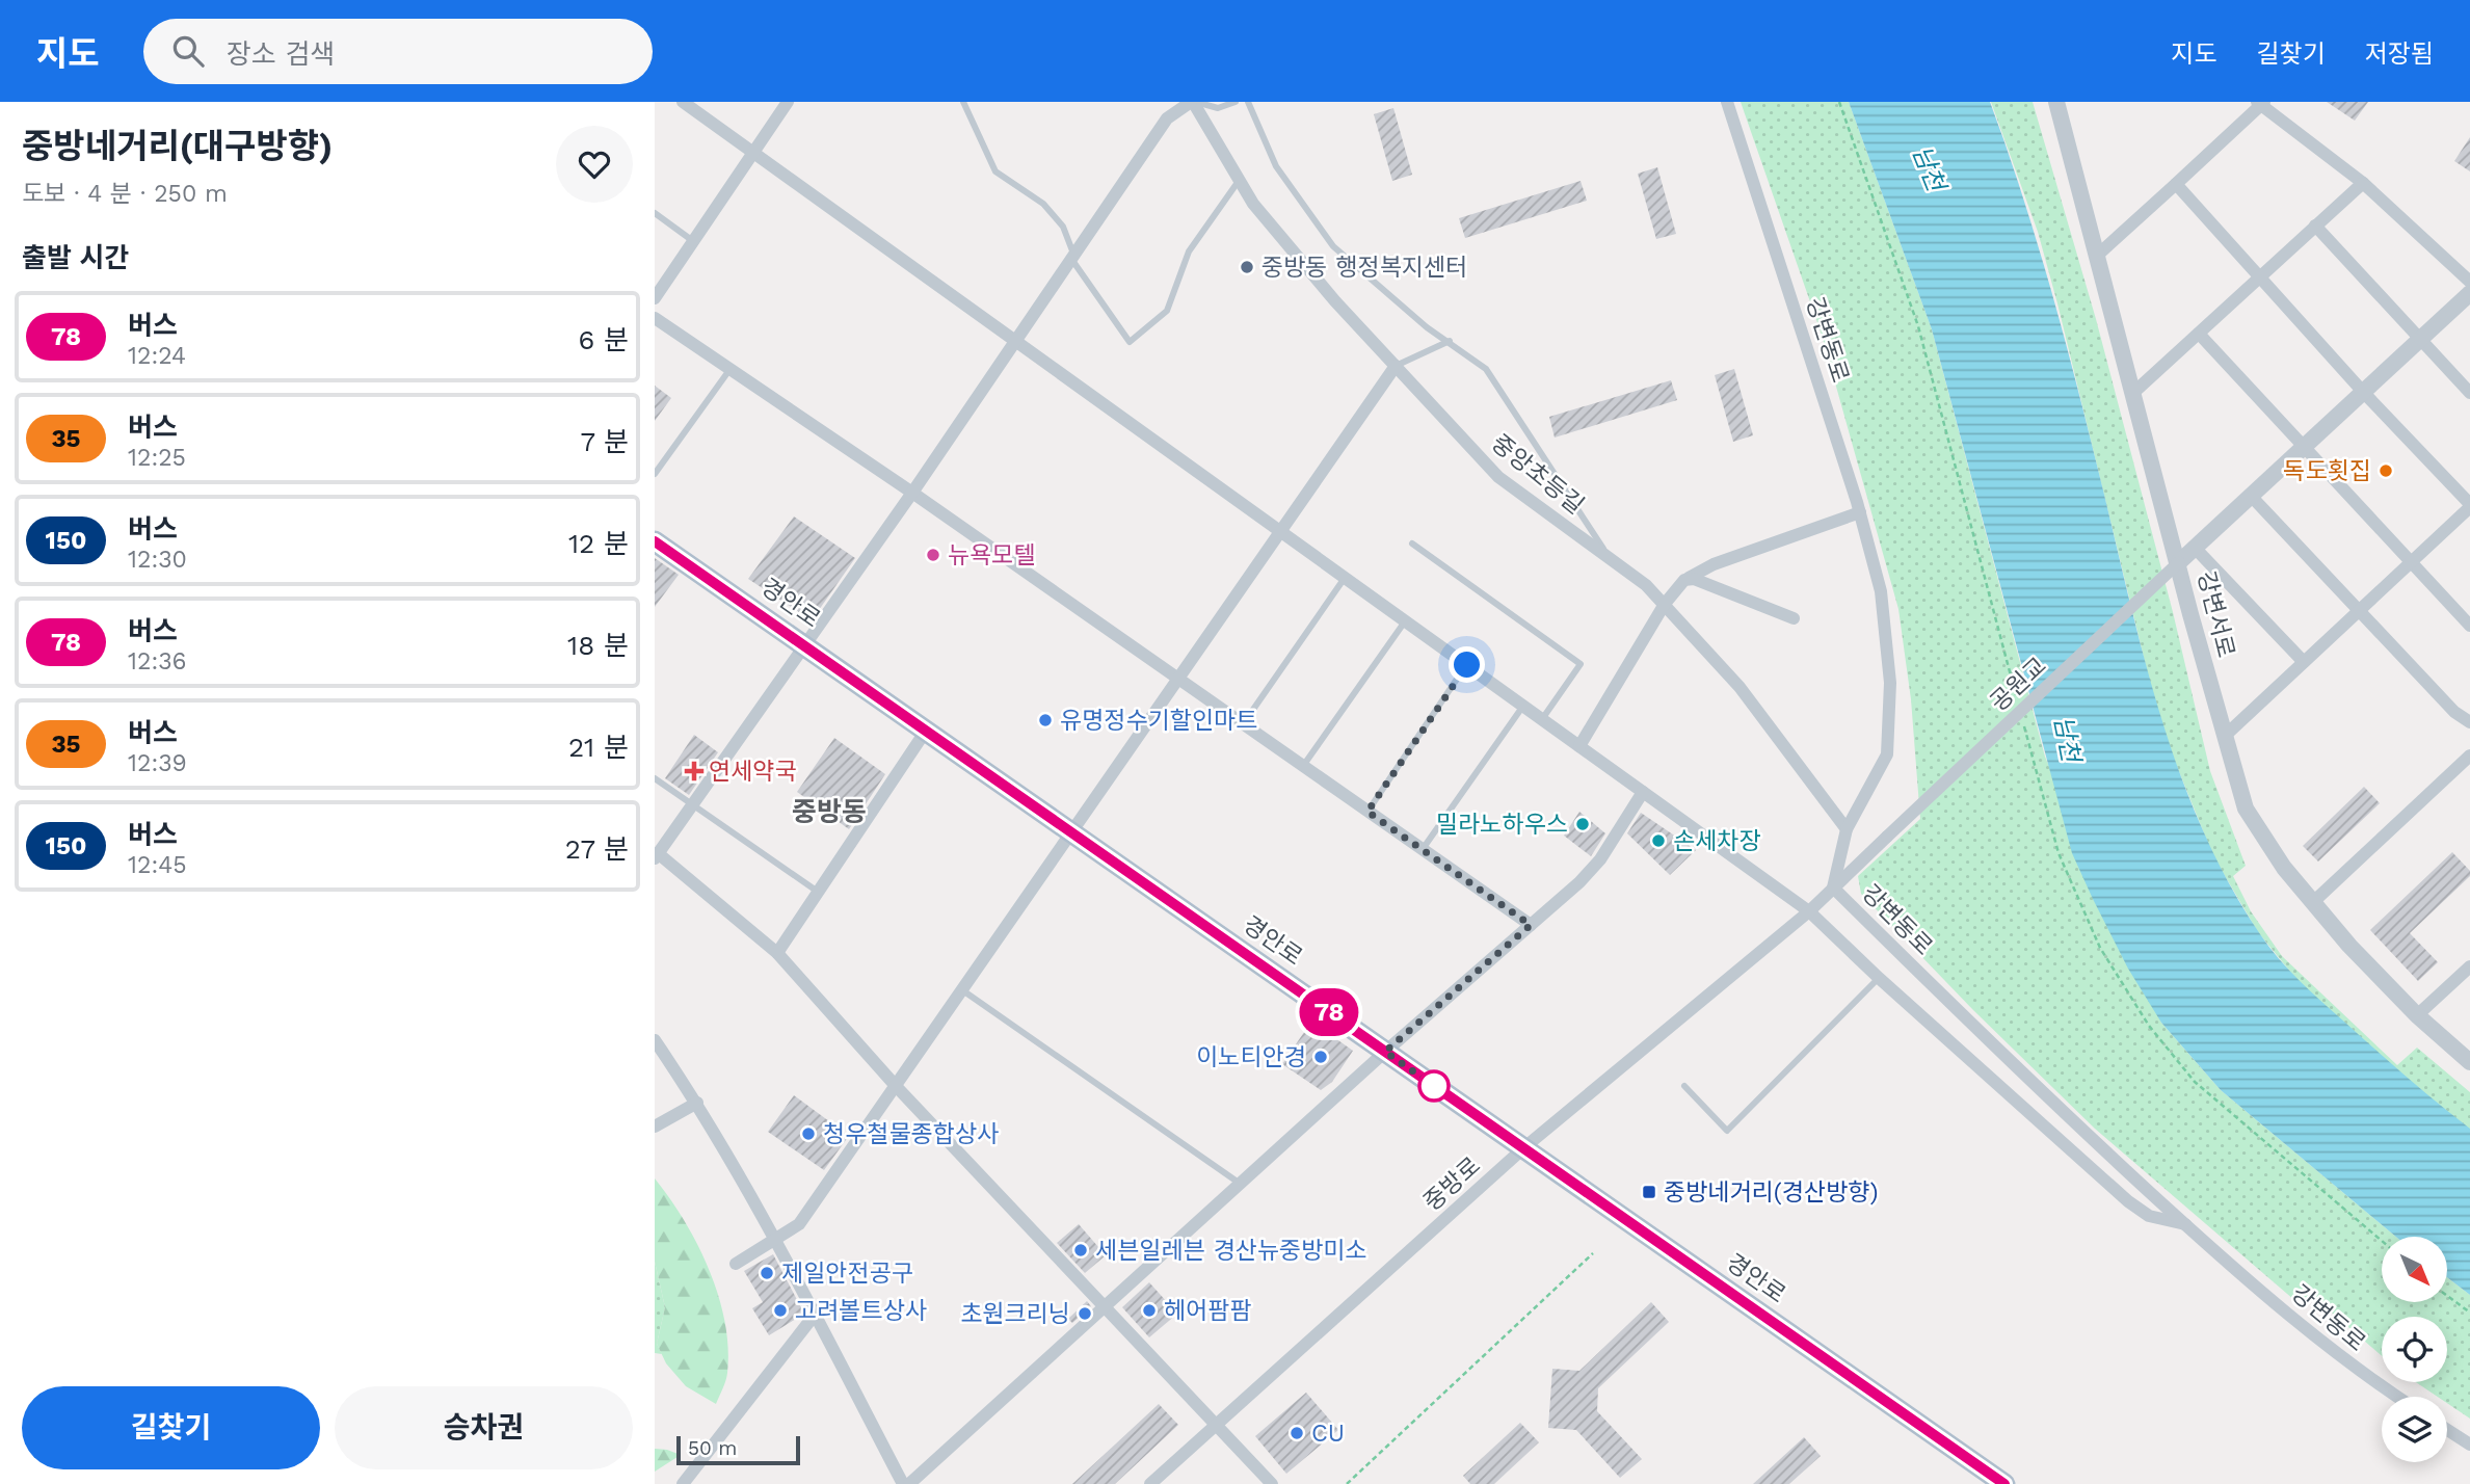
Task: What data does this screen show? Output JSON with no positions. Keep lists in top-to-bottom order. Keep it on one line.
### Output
{"streets":{"main road":["경안로"],"street":["강변동로","중앙초등길","강변서로","공원교","중방로"]},"crossings":[["강변동로","중앙초등길"],["강변동로","중방로"],["경안로","중방로"],["강변서로","공원교"],["공원교","중방로"]],"districts":["중방동"],"water":["남천"],"places":{"other":["중방동 행정복지센터","독도횟집","뉴욕모텔","유명정수기할인마트","밀라노하우스","손세차장","이노티안경","청우철물종합상사","세븐일레븐 경산뉴중방미소","제일안전공구","고려볼트상사","헤어팜팜","초원크리닝","CU"],"health":["연세약국"],"transit":["중방네거리(경산방향)"]},"lines":["bus line 78"],"scale_bar":"50 m","north":"bottom right","page":{"header":"지도","search":"장소 검색","nav":["지도","길찾기","저장됨"],"heading":[["중방네거리(대구방향)","도보 · 4 분 · 250 m"],"출발 시간"],"on_map":"78","list":[{"mark":"78","name":"버스","note":"12:24","value":"6 분"},{"mark":"35","name":"버스","note":"12:25","value":"7 분"},{"mark":"150","name":"버스","note":"12:30","value":"12 분"},{"mark":"78","name":"버스","note":"12:36","value":"18 분"},{"mark":"35","name":"버스","note":"12:39","value":"21 분"},{"mark":"150","name":"버스","note":"12:45","value":"27 분"}],"buttons":["길찾기","승차권"],"scale":"50 m"}}
